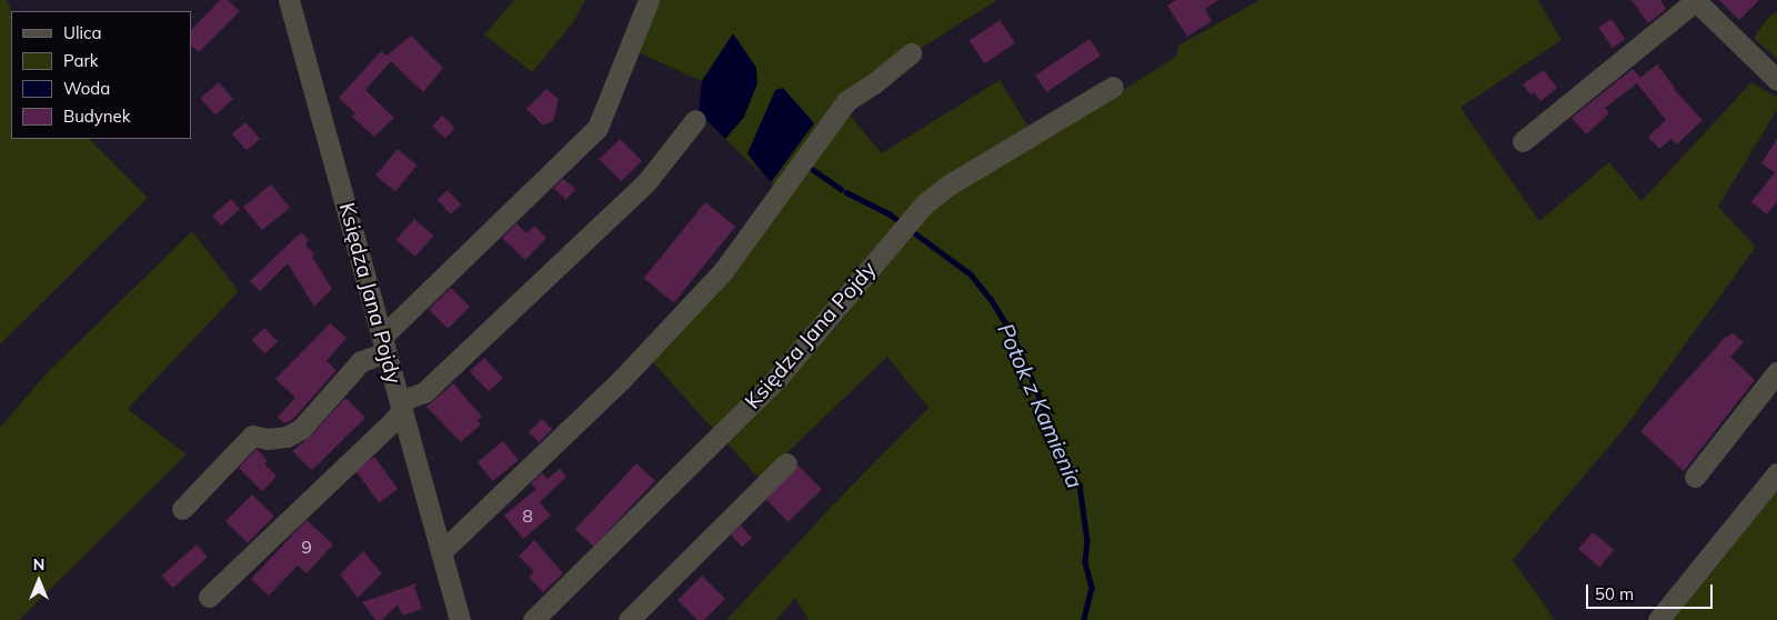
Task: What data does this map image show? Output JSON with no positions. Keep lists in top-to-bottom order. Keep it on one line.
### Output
{"streets":{"street":["Księdza Jana Pojdy"]},"water":["Potok z Kamienia"],"house_numbers":["8","9"],"legend":["Ulica","Park","Woda","Budynek"],"scale_bar":"50 m","north":"top"}
